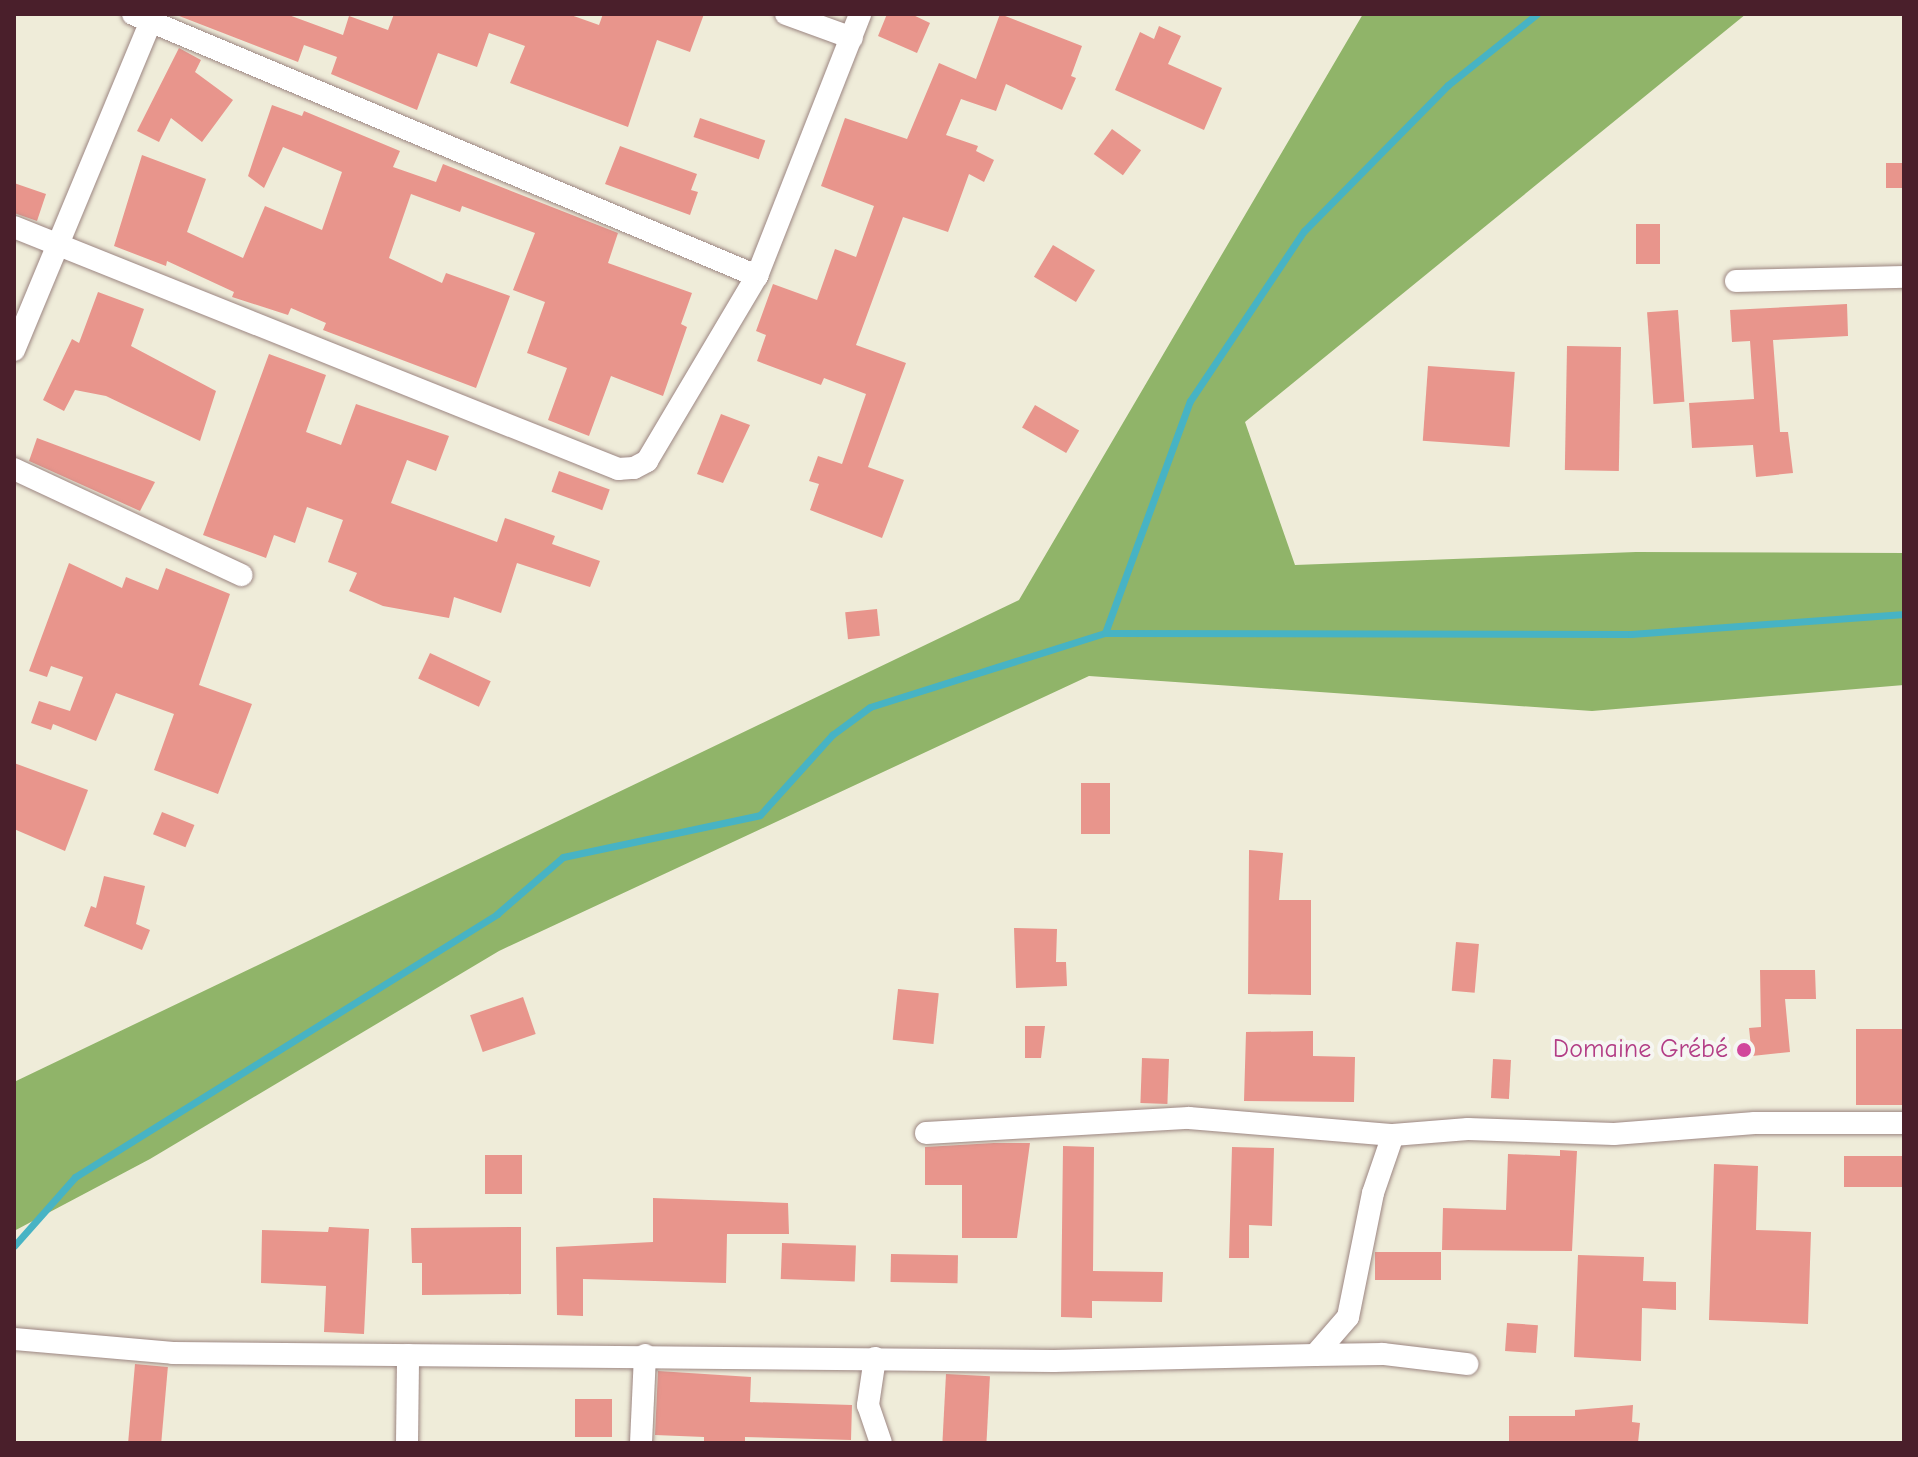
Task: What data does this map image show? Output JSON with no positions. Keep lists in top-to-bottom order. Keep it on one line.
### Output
{"places":["Domaine Grébé"]}
